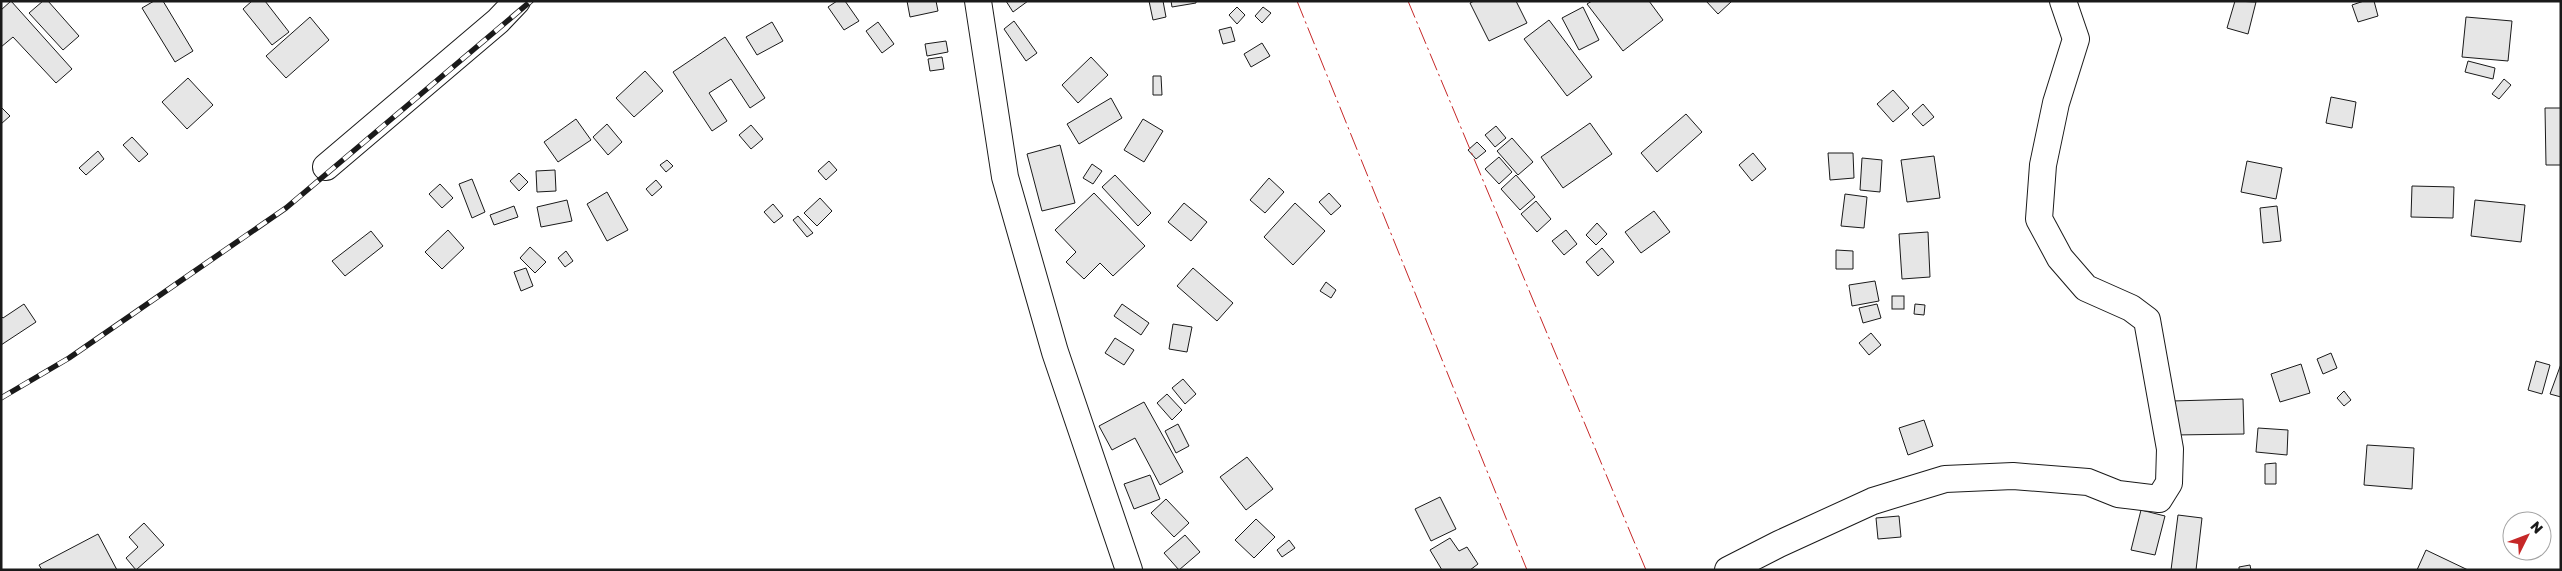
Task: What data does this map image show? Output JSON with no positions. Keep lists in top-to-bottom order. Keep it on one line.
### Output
{"north":"top right"}
